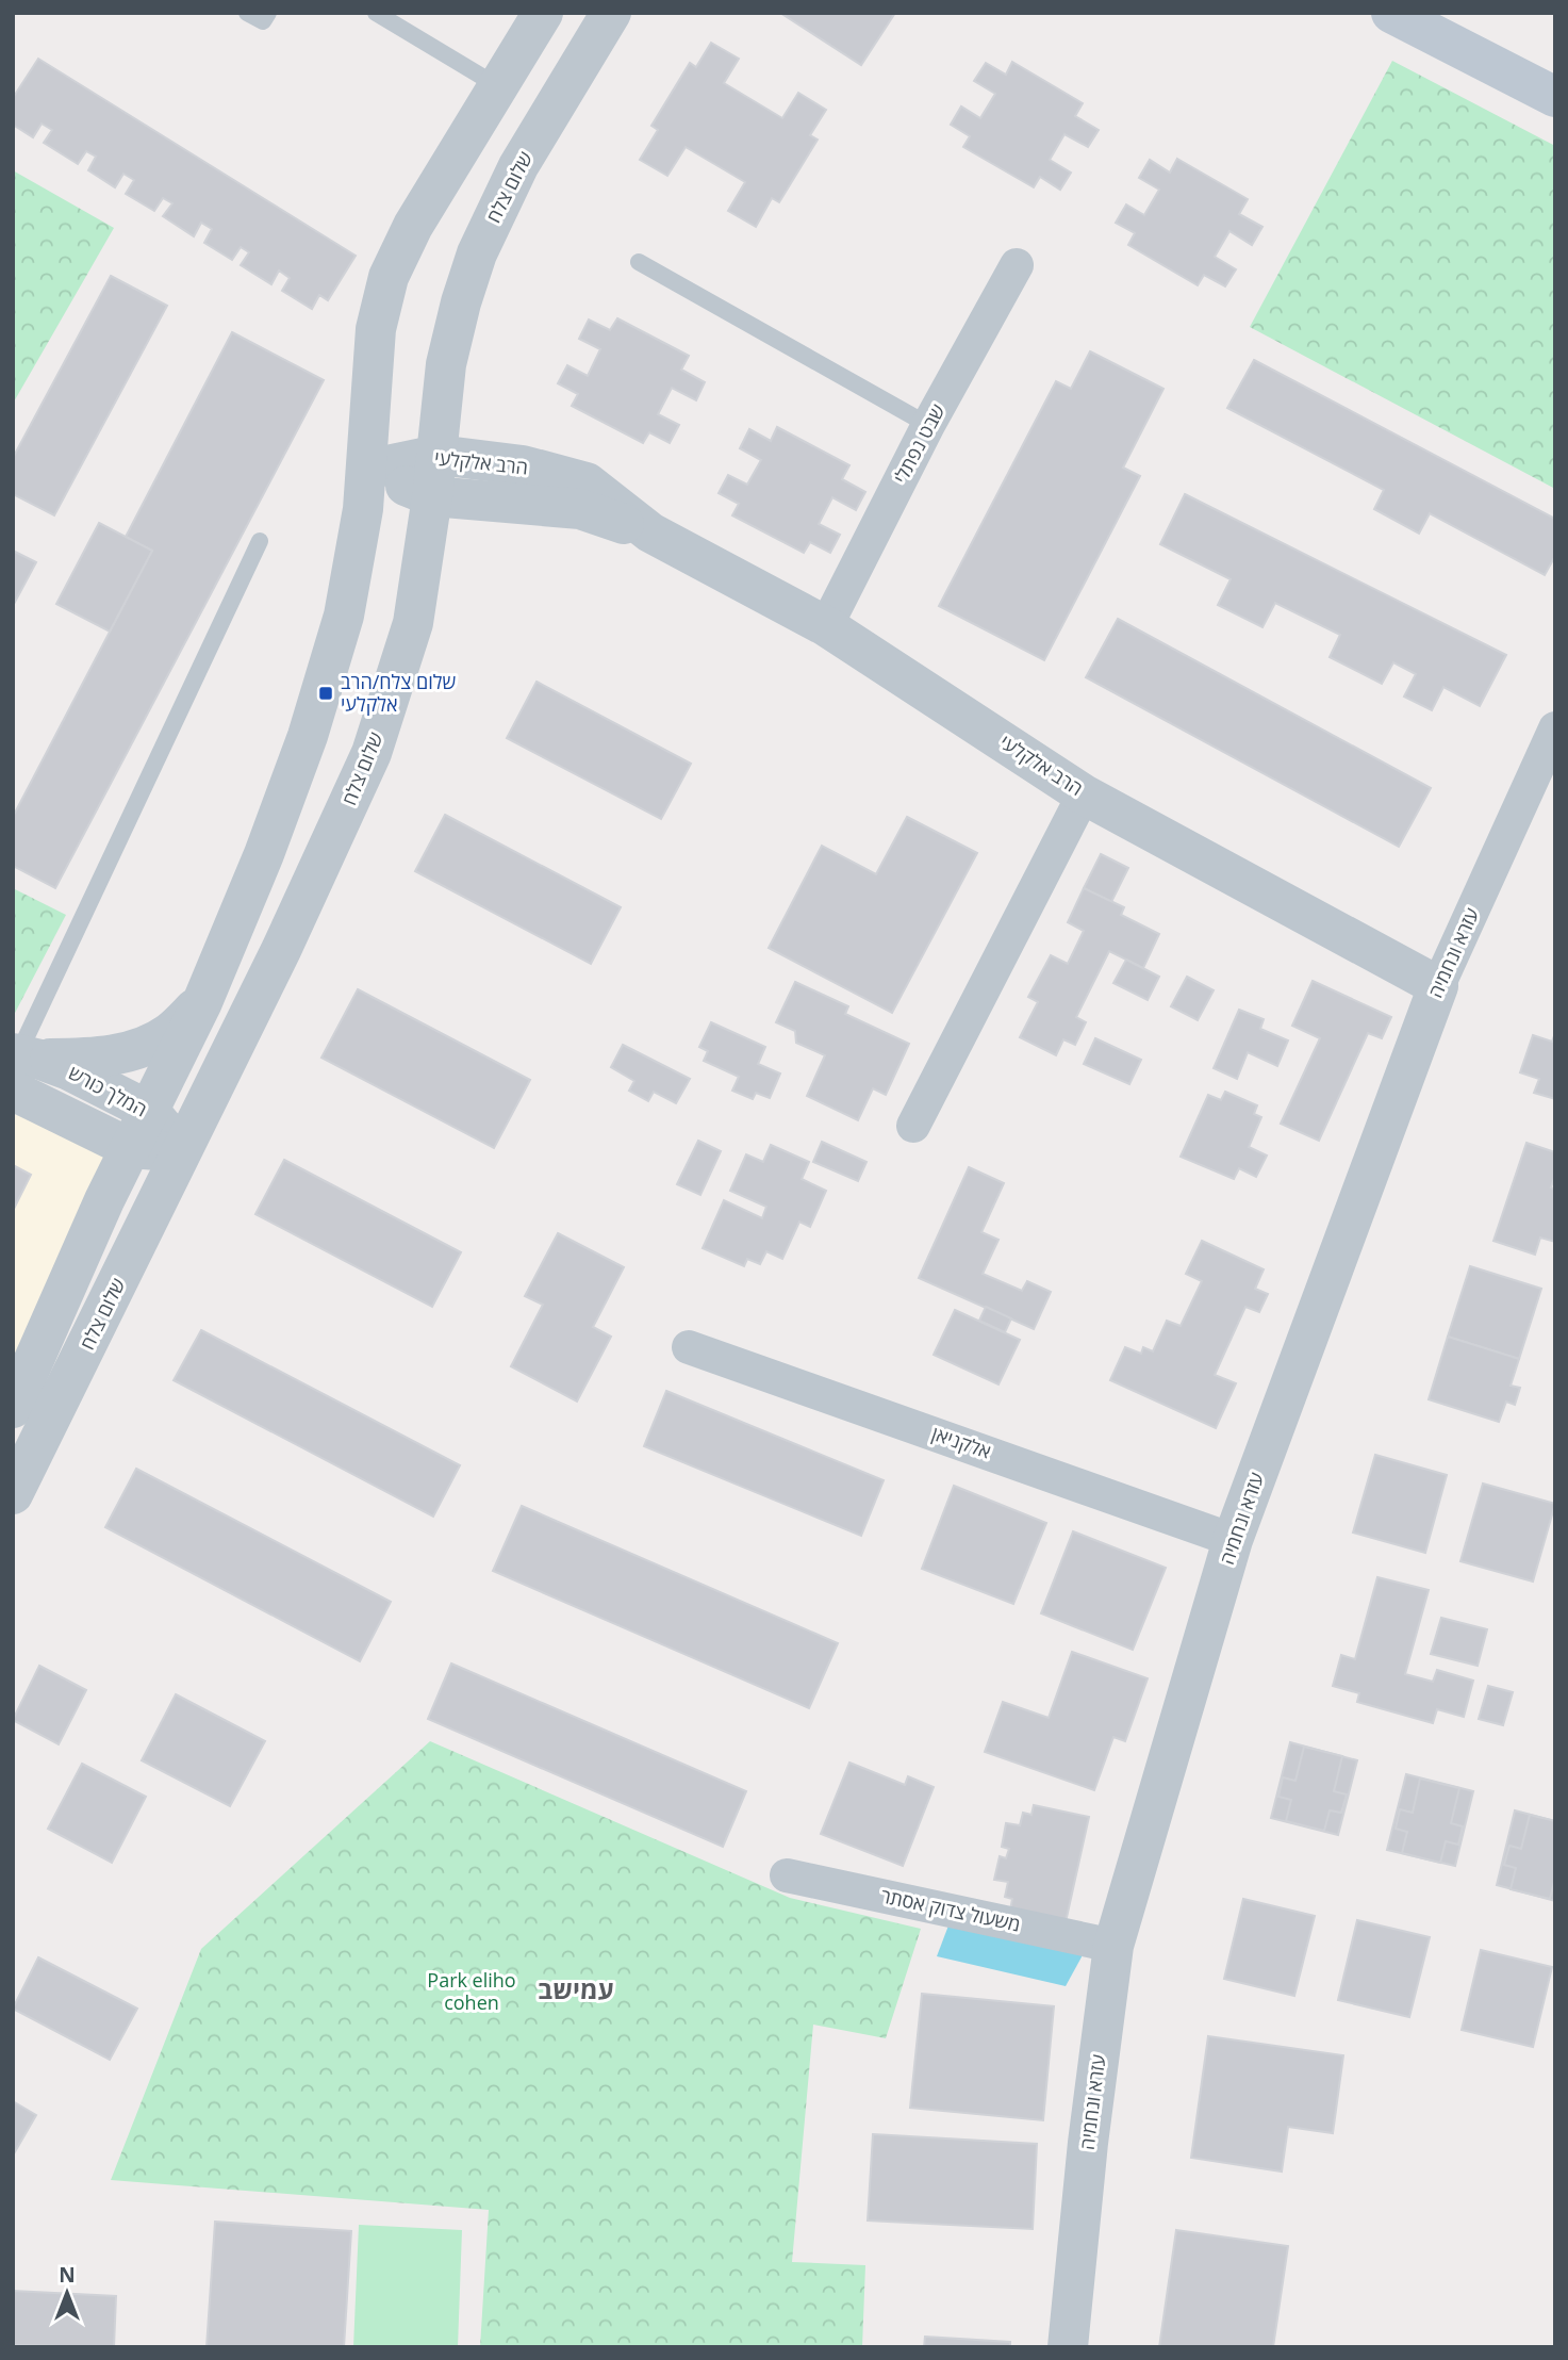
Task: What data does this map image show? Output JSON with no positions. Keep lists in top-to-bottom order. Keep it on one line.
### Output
{"streets":{"street":["שלום צלח","שבט נפתלי","הרב אלקלעי","עזרא ונחמיה","המלך כורש","אלקניאן","משעול צדוק אסתר"]},"crossings":[["שלום צלח","הרב אלקלעי"],["שלום צלח","המלך כורש"],["שבט נפתלי","הרב אלקלעי"],["הרב אלקלעי","עזרא ונחמיה"],["עזרא ונחמיה","אלקניאן"],["עזרא ונחמיה","משעול צדוק אסתר"]],"districts":["עמישב"],"parks":["Park eliho cohen"],"places":{"transit":["שלום צלח/הרב אלקלעי"]},"north":"top"}
